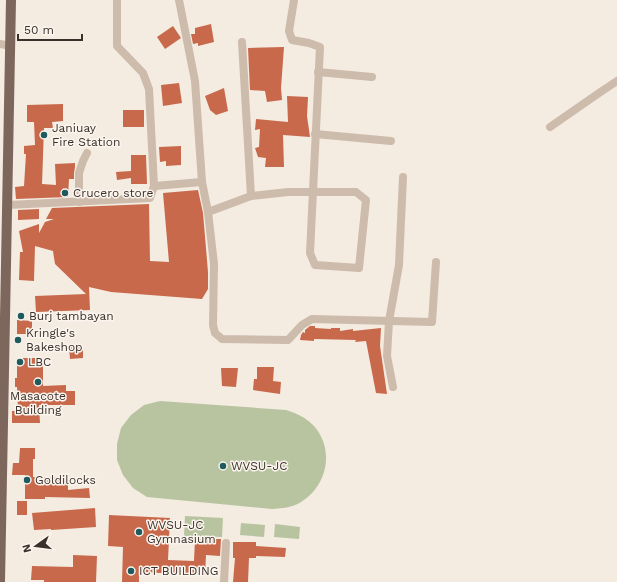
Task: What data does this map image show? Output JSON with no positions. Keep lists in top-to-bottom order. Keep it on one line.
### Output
{"places":["Janiuay Fire Station","Crucero store","Burj tambayan","Kringle's Bakeshop","LBC","Masacote Building","WVSU-JC","Goldilocks","WVSU-JC Gymnasium","ICT BUILDING"],"scale_bar":"50 m","north":"left"}
